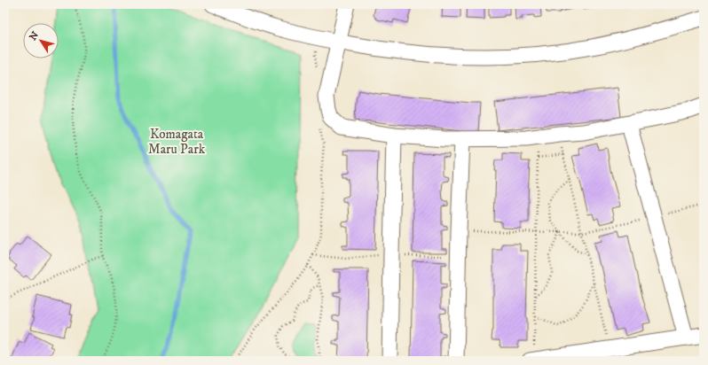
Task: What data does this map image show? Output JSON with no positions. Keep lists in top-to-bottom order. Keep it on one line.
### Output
{"parks":["Komagata Maru Park"],"north":"top left"}
